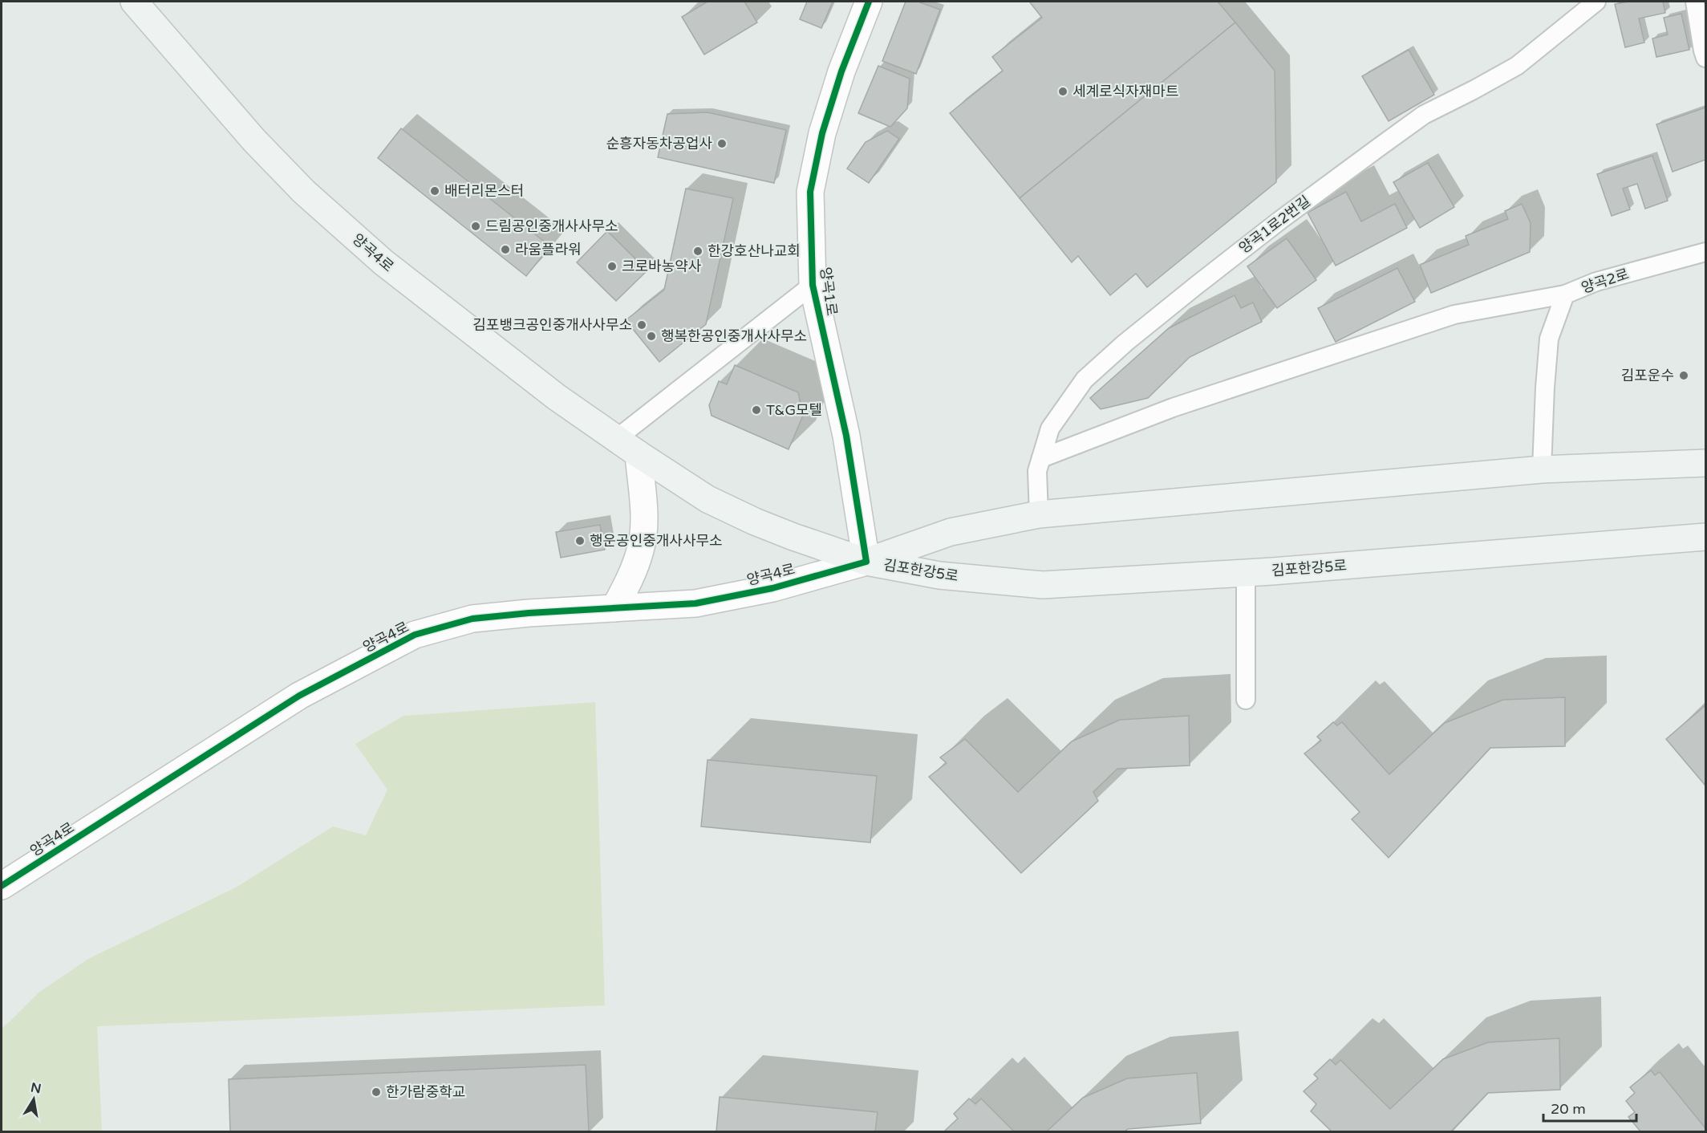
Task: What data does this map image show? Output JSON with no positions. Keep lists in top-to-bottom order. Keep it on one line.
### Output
{"streets":{"main road":["양곡4로","김포한강5로"],"street":["양곡1로"],"lane":["양곡1로2번길","양곡2로"]},"crossings":[["양곡1로2번길","김포한강5로"],["양곡4로","양곡1로"],["양곡4로","김포한강5로"],["양곡2로","김포한강5로"],["양곡1로","김포한강5로"]],"places":["세계로식자재마트","순흥자동차공업사","배터리몬스터","드림공인중개사사무소","라움플라워","한강호산나교회","크로바농약사","김포뱅크공인중개사사무소","행복한공인중개사사무소","김포운수","T&G모텔","행운공인중개사사무소","한가람중학교"],"scale_bar":"20 m","north":"top"}
